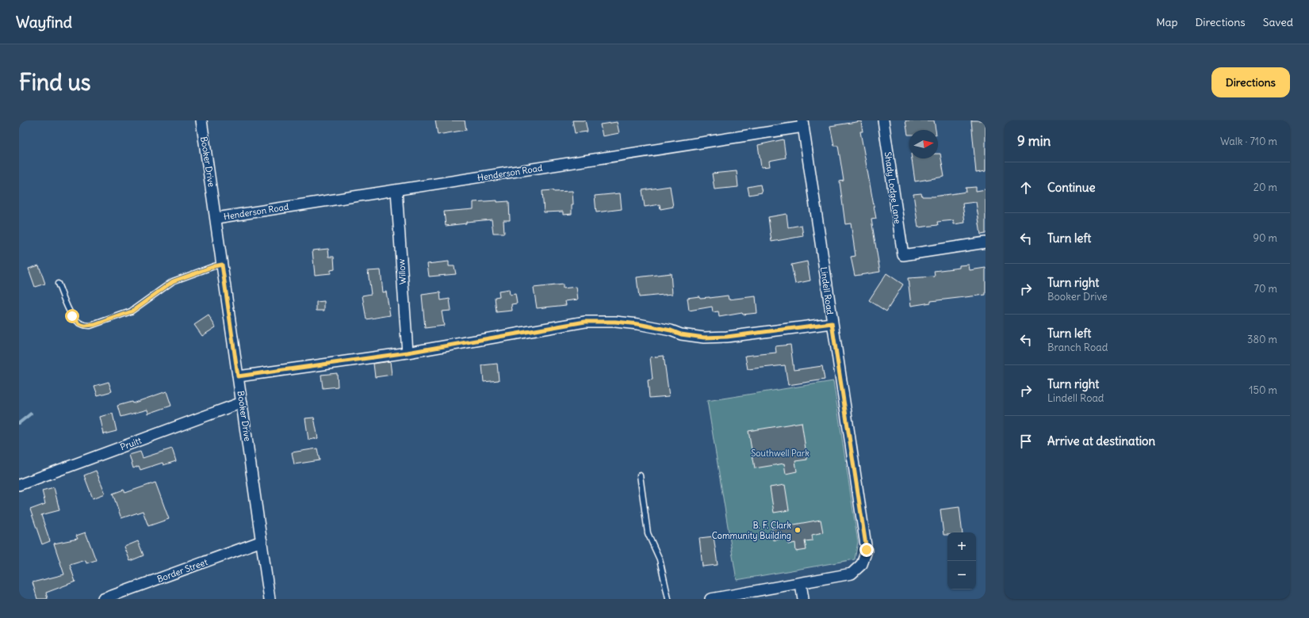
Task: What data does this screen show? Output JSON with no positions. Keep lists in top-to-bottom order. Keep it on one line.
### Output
{"streets":{"street":["Booker Drive","Henderson Road","Shady Lodge Lane","Willow","Lindell Road","Pruitt","Border Street"]},"crossings":[["Booker Drive","Henderson Road"],["Booker Drive","Pruitt"],["Booker Drive","Border Street"],["Henderson Road","Willow"],["Henderson Road","Lindell Road"]],"parks":["Southwell Park"],"places":["B. F. Clark Community Building"],"north":"right","page":{"header":"Wayfind","nav":["Map","Directions","Saved"],"buttons":"Directions","title":"Find us","heading":["9 min","Walk · 710 m"],"list":[["Continue","20 m"],["Turn left","90 m"],["Turn right","Booker Drive","70 m"],["Turn left","Branch Road","380 m"],["Turn right","Lindell Road","150 m"],"Arrive at destination"],"map_buttons":["+","−"]}}
